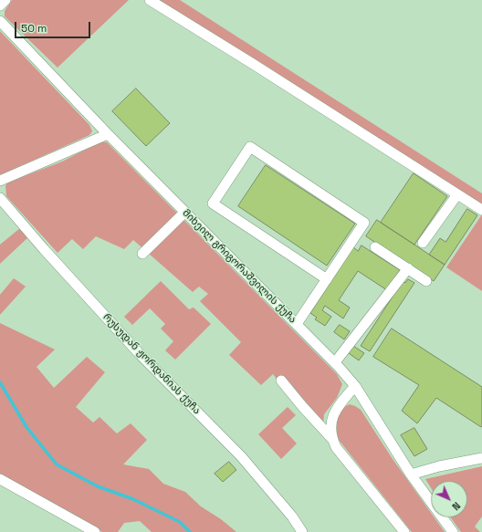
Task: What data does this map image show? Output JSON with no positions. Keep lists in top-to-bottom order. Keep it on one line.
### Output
{"streets":{"street":["მიხეილ გრიგორაშვილის ქუჩა","რუსუდან ჟორდანიას ქუჩა"]},"scale_bar":"50 m","north":"bottom right"}
